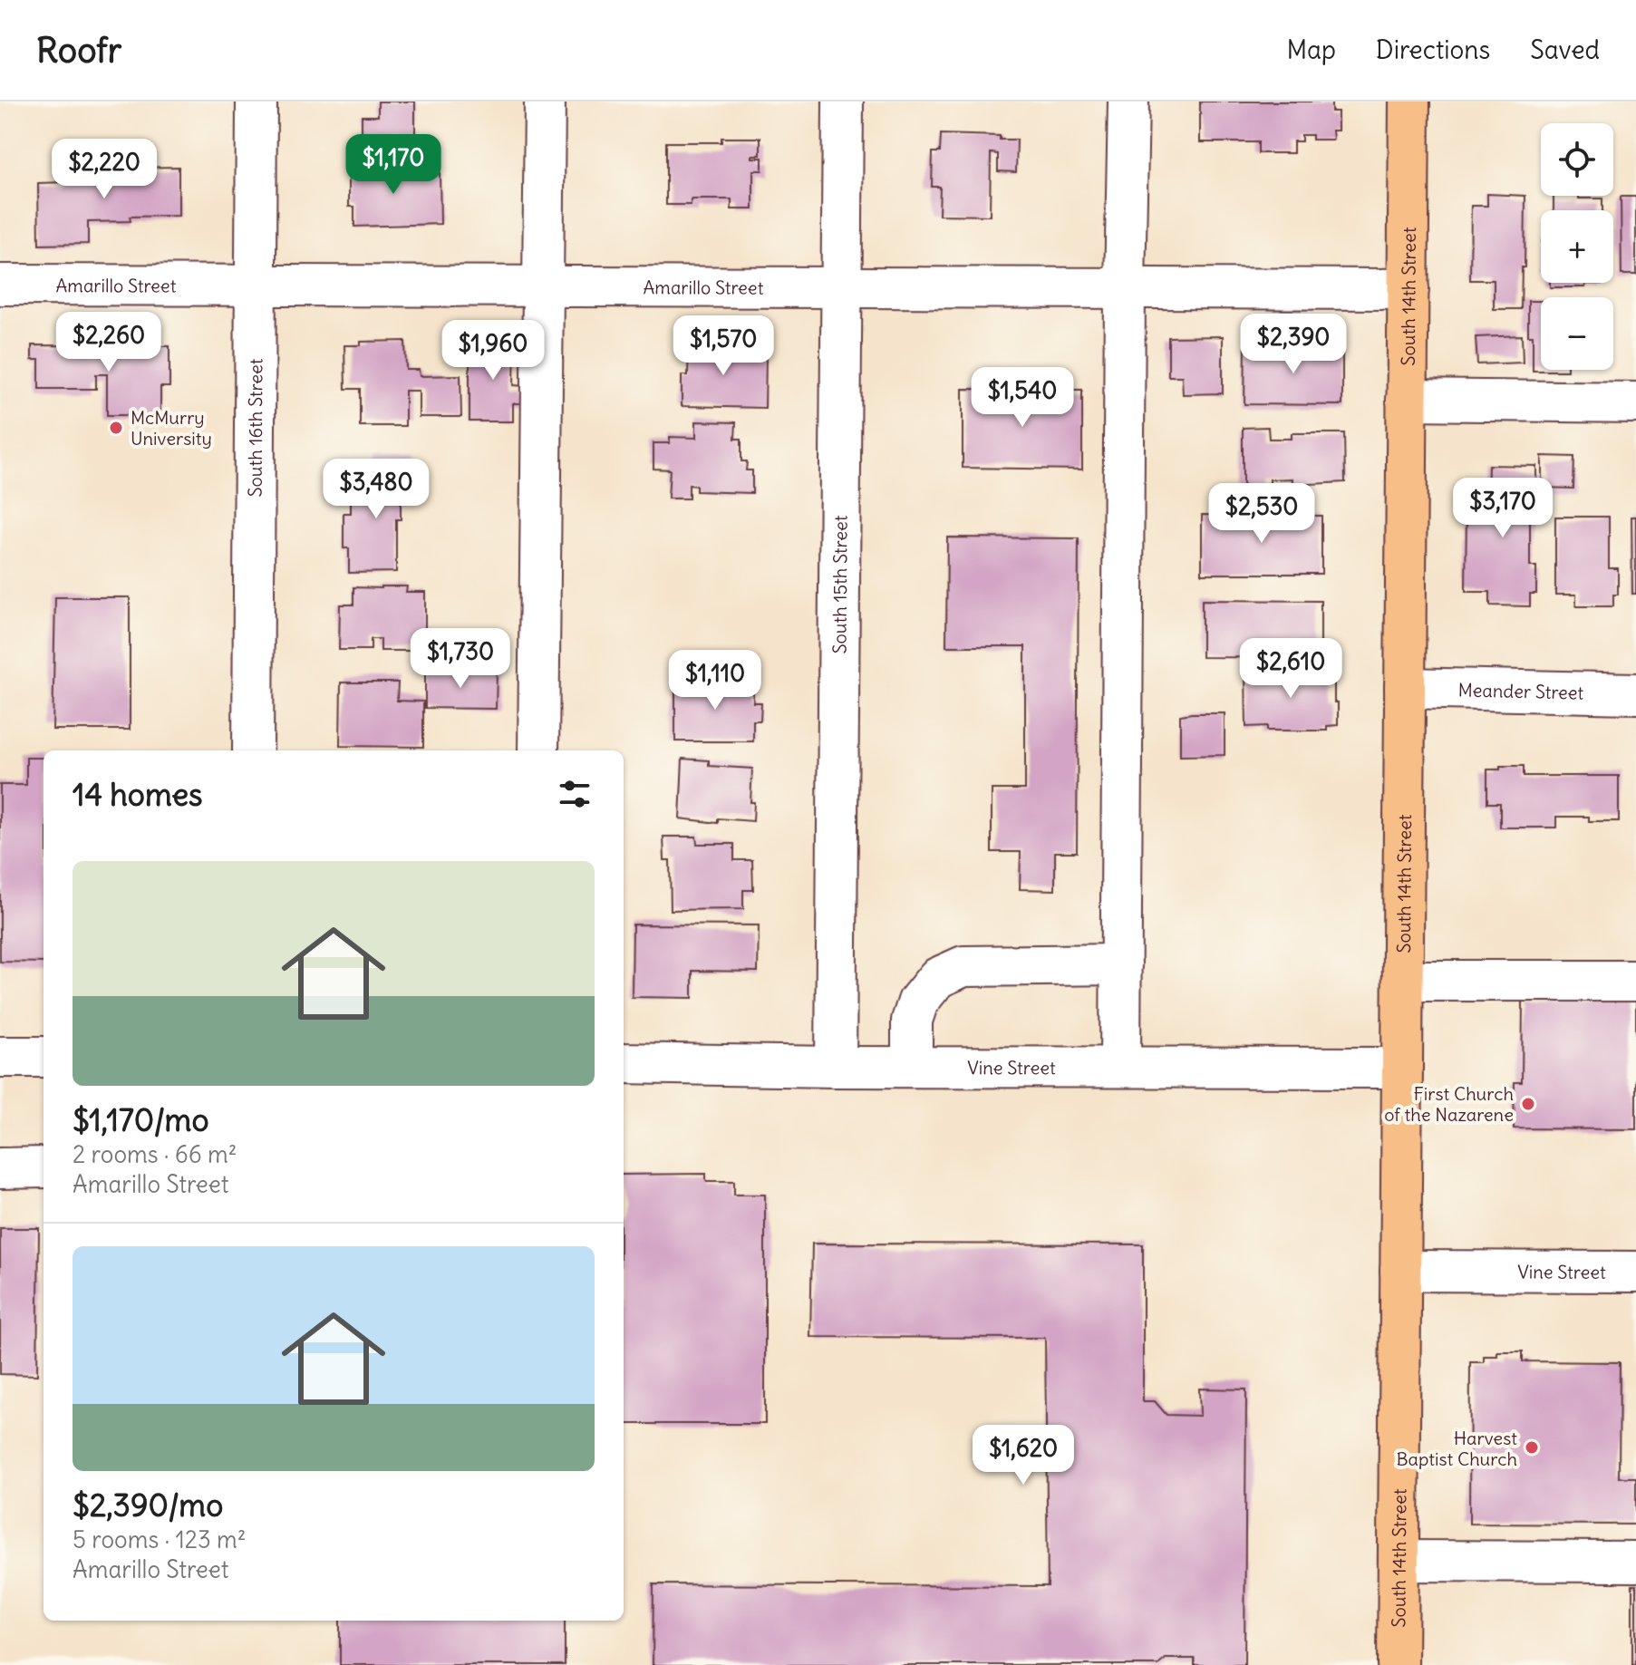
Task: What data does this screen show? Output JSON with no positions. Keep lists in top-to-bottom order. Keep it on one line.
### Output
{"streets":{"main road":["South 14th Street"],"street":["Amarillo Street","South 16th Street","South 15th Street","Meander Street","Vine Street"]},"crossings":[["Amarillo Street","South 14th Street"],["Amarillo Street","South 16th Street"],["Amarillo Street","South 15th Street"],["South 14th Street","Meander Street"],["South 14th Street","Vine Street"],["South 15th Street","Vine Street"]],"places":["McMurry University","First Church of the Nazarene","Harvest Baptist Church"],"page":{"header":"Roofr","nav":["Map","Directions","Saved"],"map_buttons":["+","−"],"price":["$1,170","$2,220","$2,260","$2,390","$1,570","$1,960","$1,540","$3,480","$3,170","$2,530","$1,730","$2,610","$1,110","$1,620"],"heading":"14 homes","list":[{"name":"$1,170/mo","note":"2 rooms · 66 m² · Amarillo Street"},{"name":"$2,390/mo","note":"5 rooms · 123 m² · Amarillo Street"}]}}
